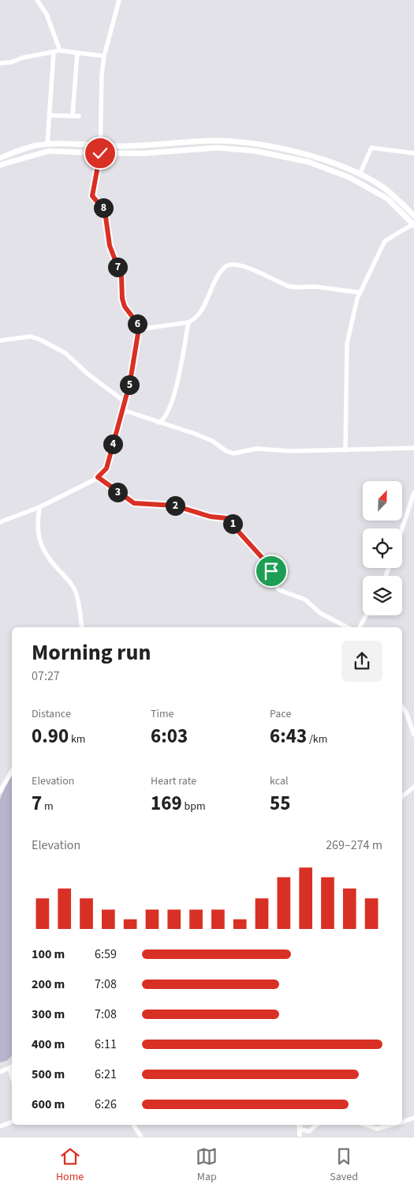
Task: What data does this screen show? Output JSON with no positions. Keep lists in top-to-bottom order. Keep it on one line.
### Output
{"north":"top right","page":{"pins":["8","7","6","5","4","3","2","1"],"heading":["Morning run","07:27"],"stats":[["Distance","0.90 km"],["Time","6:03"],["Pace","6:43 /km"],["Elevation","7 m"],["Heart rate","169 bpm"],["kcal","55"]],"chart":["Elevation","269–274 m"],"list":[{"name":"100 m","note":"6:59"},{"name":"200 m","note":"7:08"},{"name":"300 m","note":"7:08"},{"name":"400 m","note":"6:11"},{"name":"500 m","note":"6:21"},{"name":"600 m","note":"6:26"}],"tabs":["Home","Map","Saved"]}}
